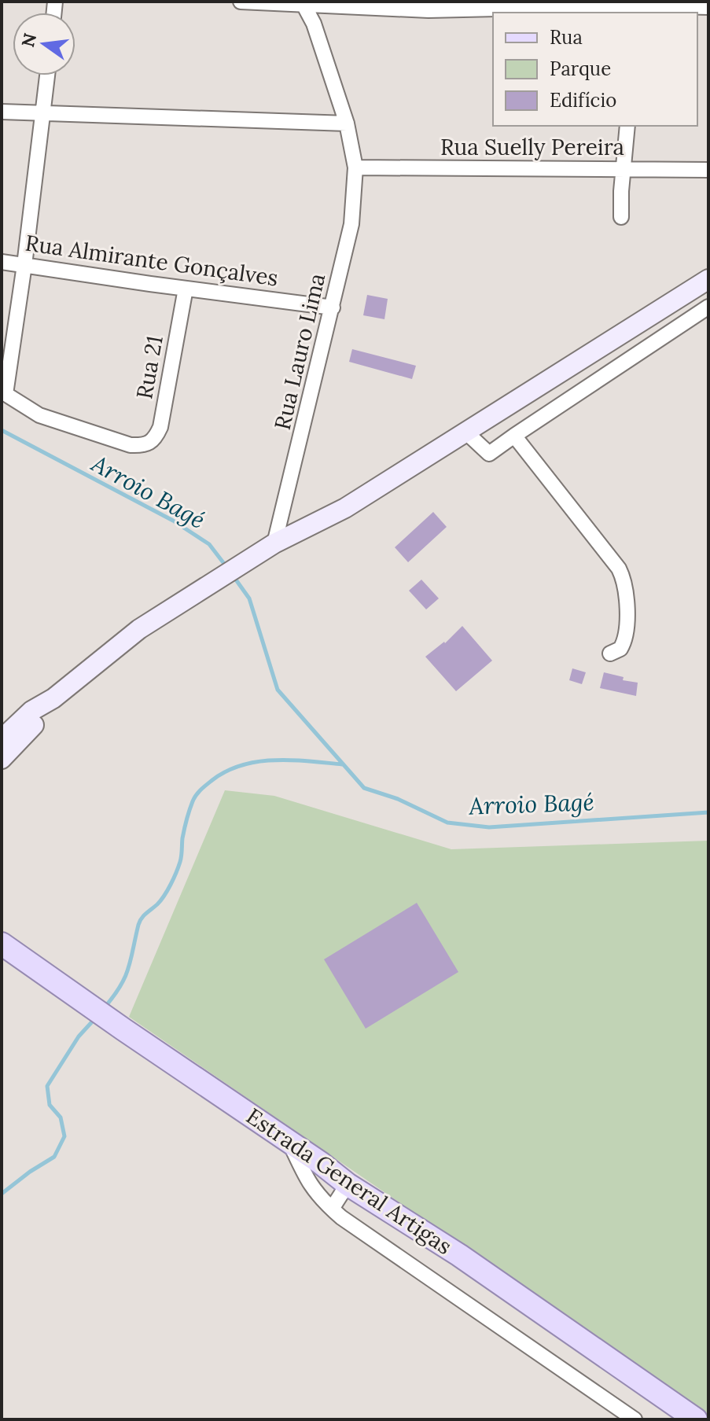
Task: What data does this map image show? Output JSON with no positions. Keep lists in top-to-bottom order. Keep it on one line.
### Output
{"streets":{"main road":["Estrada General Artigas"],"street":["Rua Suelly Pereira","Rua Almirante Gonçalves","Rua Lauro Lima","Rua 21"]},"crossings":[["Rua Suelly Pereira","Rua Lauro Lima"],["Rua Almirante Gonçalves","Rua Lauro Lima"],["Rua Almirante Gonçalves","Rua 21"]],"water":["Arroio Bagé"],"legend":["Rua","Parque","Edifício"],"north":"left"}
